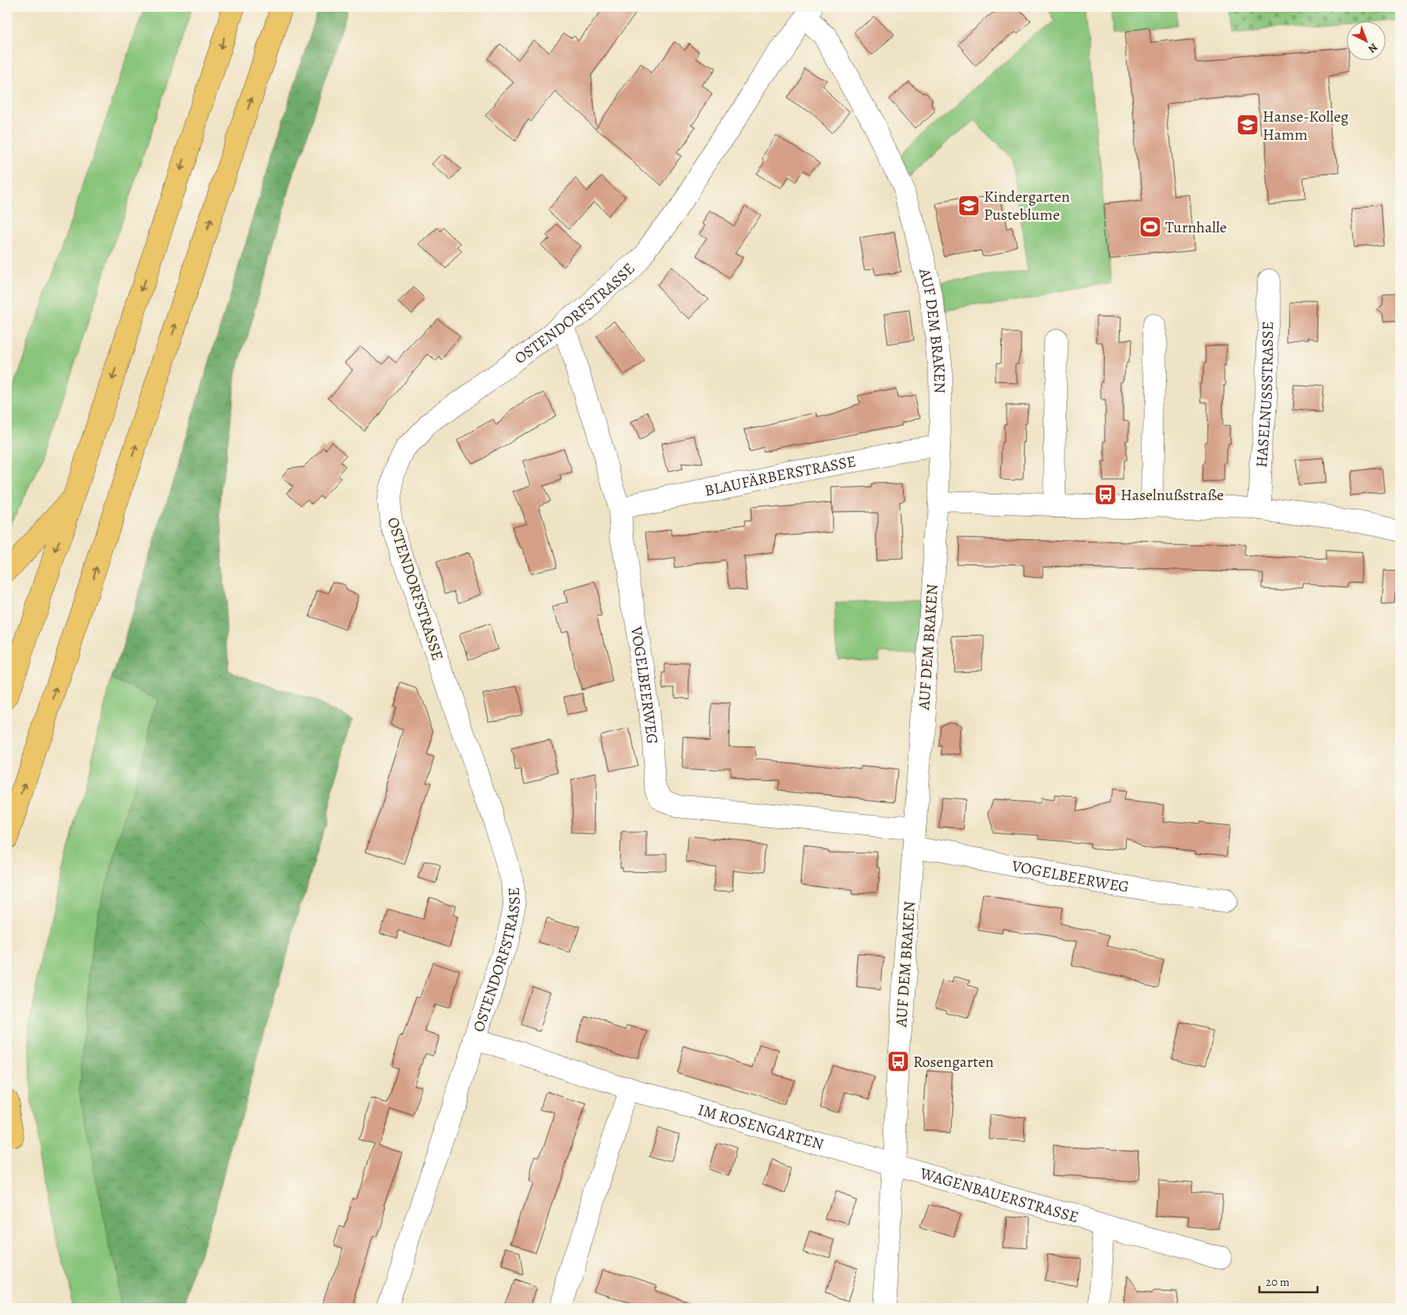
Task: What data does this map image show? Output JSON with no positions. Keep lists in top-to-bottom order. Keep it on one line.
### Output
{"streets":{"street":["OSTENDORFSTRASSE","AUF DEM BRAKEN","HASELNUSSSTRASSE","BLAUFÄRBERSTRASSE","VOGELBEERWEG","IM ROSENGARTEN","WAGENBAUERSTRASSE"]},"crossings":[["OSTENDORFSTRASSE","AUF DEM BRAKEN"],["OSTENDORFSTRASSE","VOGELBEERWEG"],["OSTENDORFSTRASSE","IM ROSENGARTEN"],["AUF DEM BRAKEN","BLAUFÄRBERSTRASSE"],["AUF DEM BRAKEN","VOGELBEERWEG"],["AUF DEM BRAKEN","IM ROSENGARTEN"],["AUF DEM BRAKEN","WAGENBAUERSTRASSE"],["BLAUFÄRBERSTRASSE","VOGELBEERWEG"],["IM ROSENGARTEN","WAGENBAUERSTRASSE"]],"places":{"school or university":["Hanse-Kolleg Hamm","Kindergarten Pusteblume"],"sports":["Turnhalle"],"bus stop":["Haselnußstraße","Rosengarten"]},"scale_bar":"20 m","north":"bottom right"}
